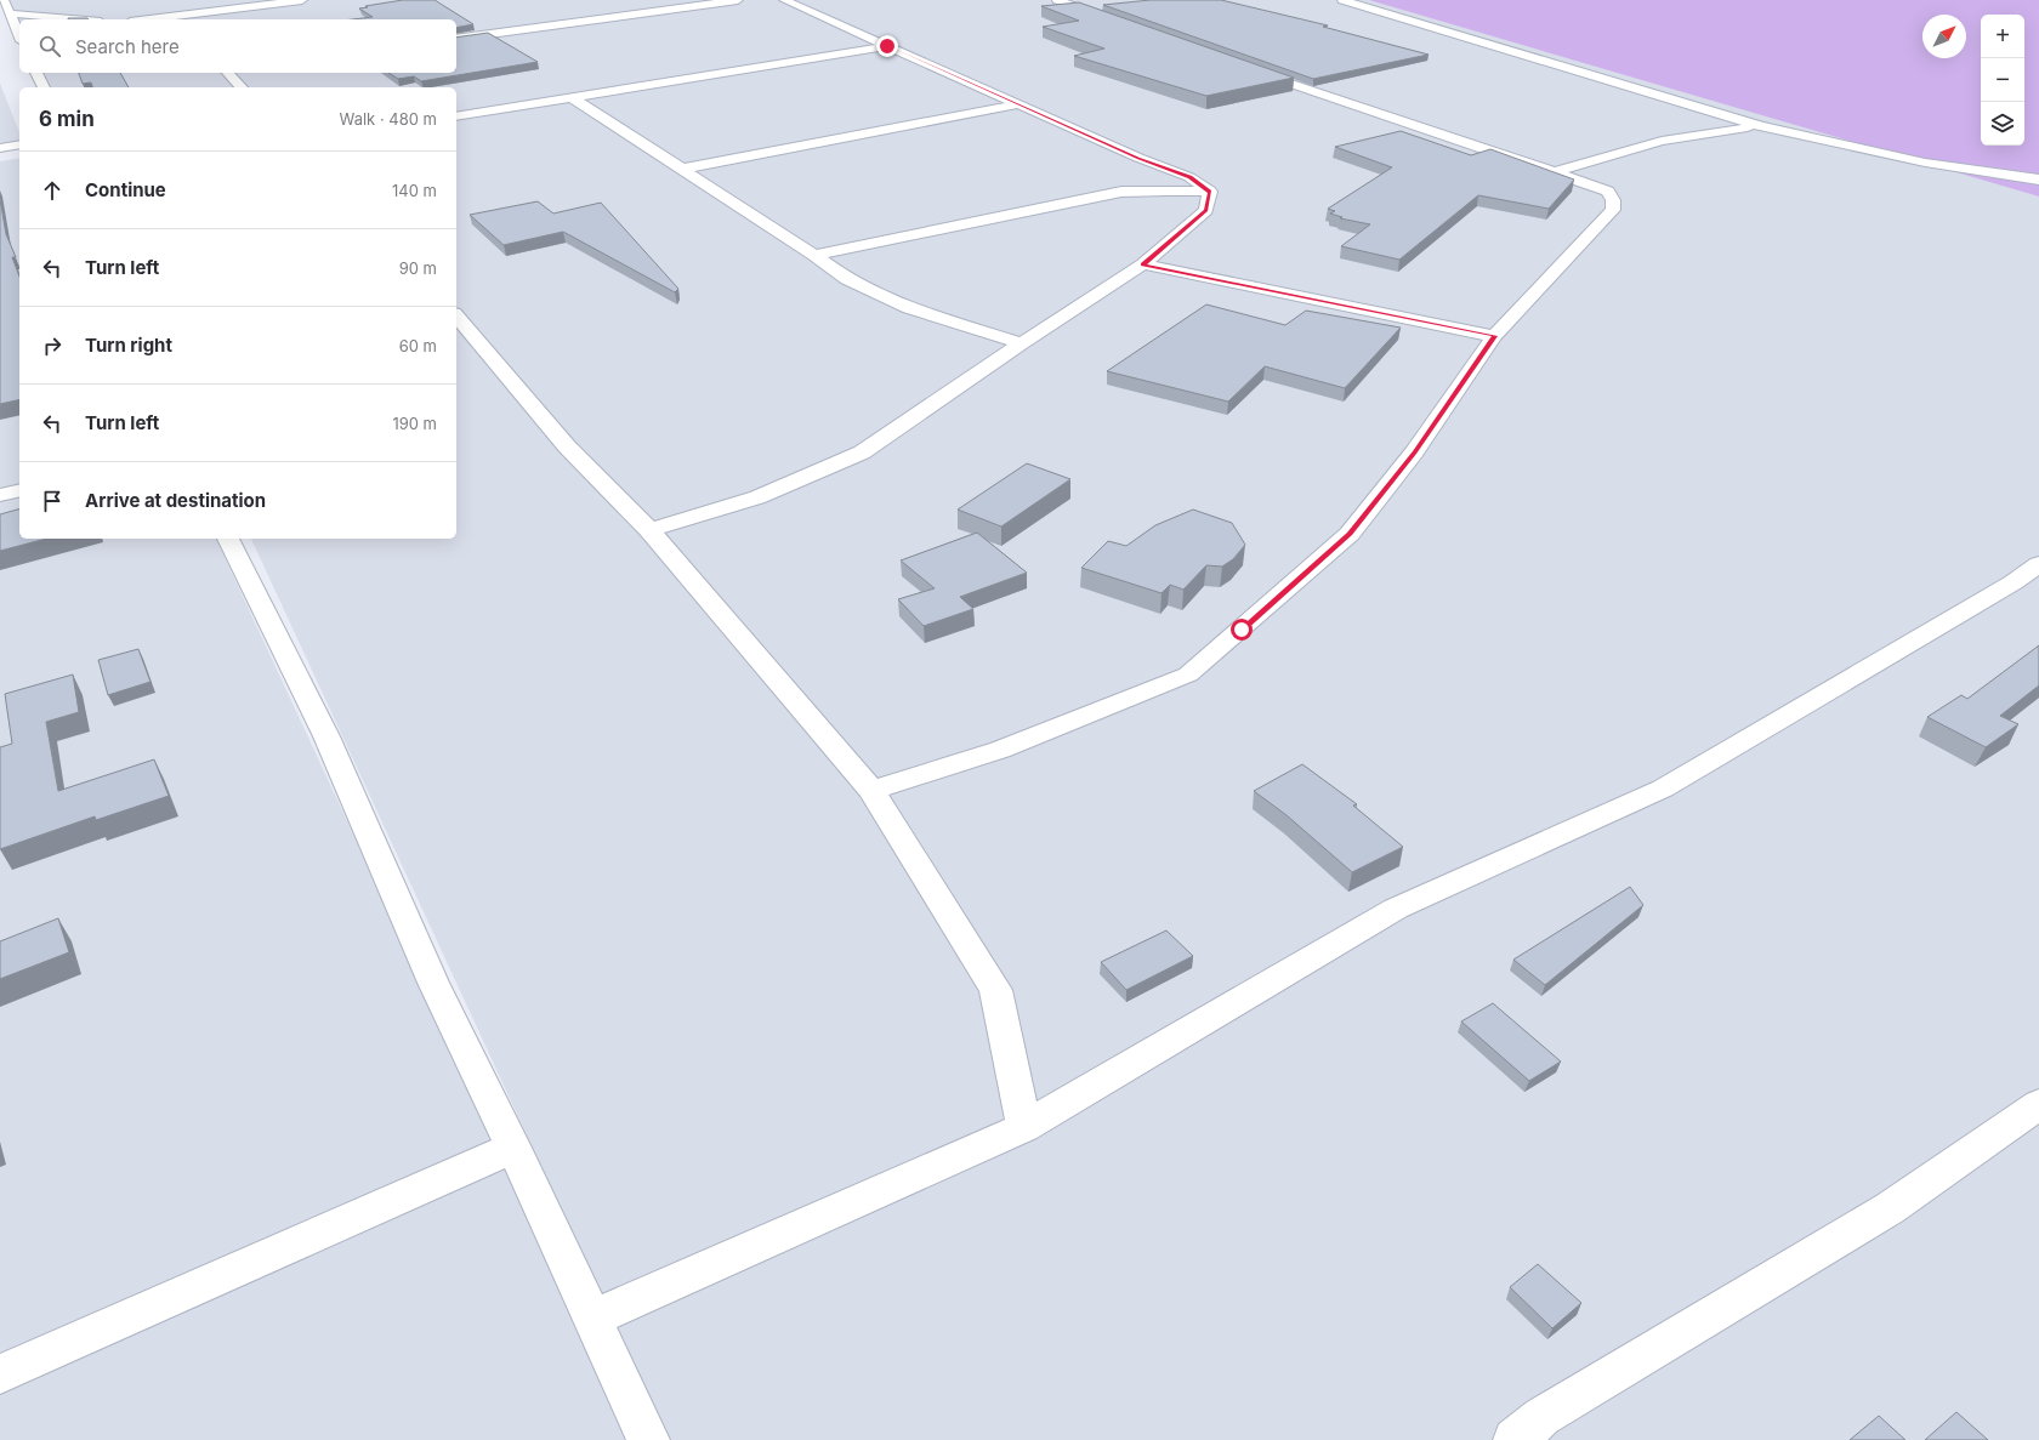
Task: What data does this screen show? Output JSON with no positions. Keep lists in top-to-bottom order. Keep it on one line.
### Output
{"north":"top right","page":{"map_buttons":["+","−"],"search":"Search here","heading":["6 min","Walk · 480 m"],"list":[["Continue","140 m"],["Turn left","90 m"],["Turn right","60 m"],["Turn left","190 m"],"Arrive at destination"]}}
